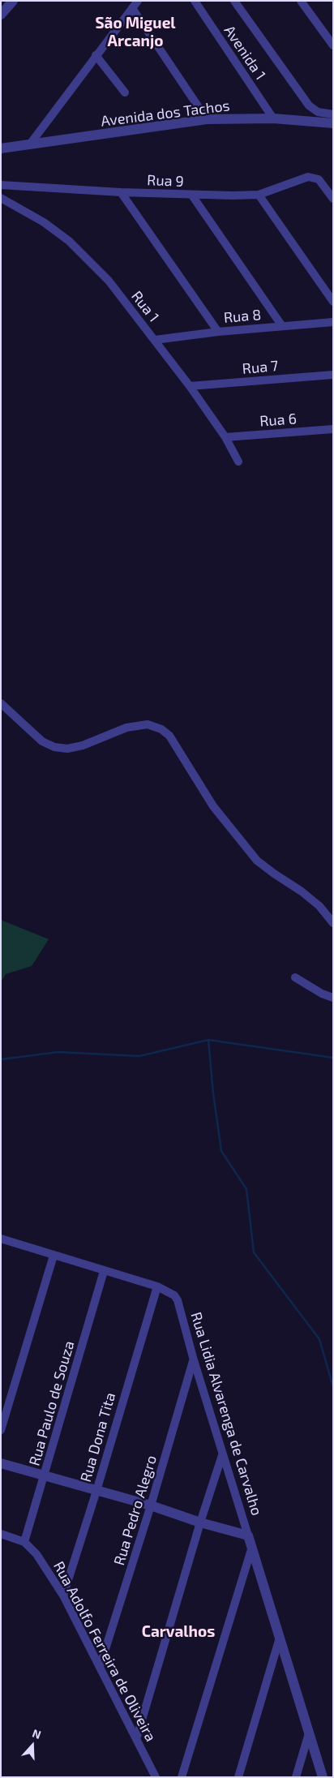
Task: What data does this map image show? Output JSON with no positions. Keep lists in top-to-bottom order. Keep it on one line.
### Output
{"streets":{"street":["Avenida 1","Avenida dos Tachos","Rua 9","Rua 1","Rua 8","Rua 7","Rua 6","Rua Paulo de Souza","Rua Lidia Alvarenga de Carvalho","Rua Dona Tita","Rua Pedro Alegro","Rua Adolfo Ferreira de Oliveira"]},"crossings":[["Avenida 1","Avenida dos Tachos"],["Rua 1","Rua 8"],["Rua 1","Rua 7"],["Rua 1","Rua 6"],["Rua Paulo de Souza","Rua Adolfo Ferreira de Oliveira"],["Rua Lidia Alvarenga de Carvalho","Rua Dona Tita"],["Rua Lidia Alvarenga de Carvalho","Rua Pedro Alegro"],["Rua Dona Tita","Rua Adolfo Ferreira de Oliveira"],["Rua Pedro Alegro","Rua Adolfo Ferreira de Oliveira"]],"districts":["São Miguel Arcanjo","Carvalhos"],"north":"top"}
